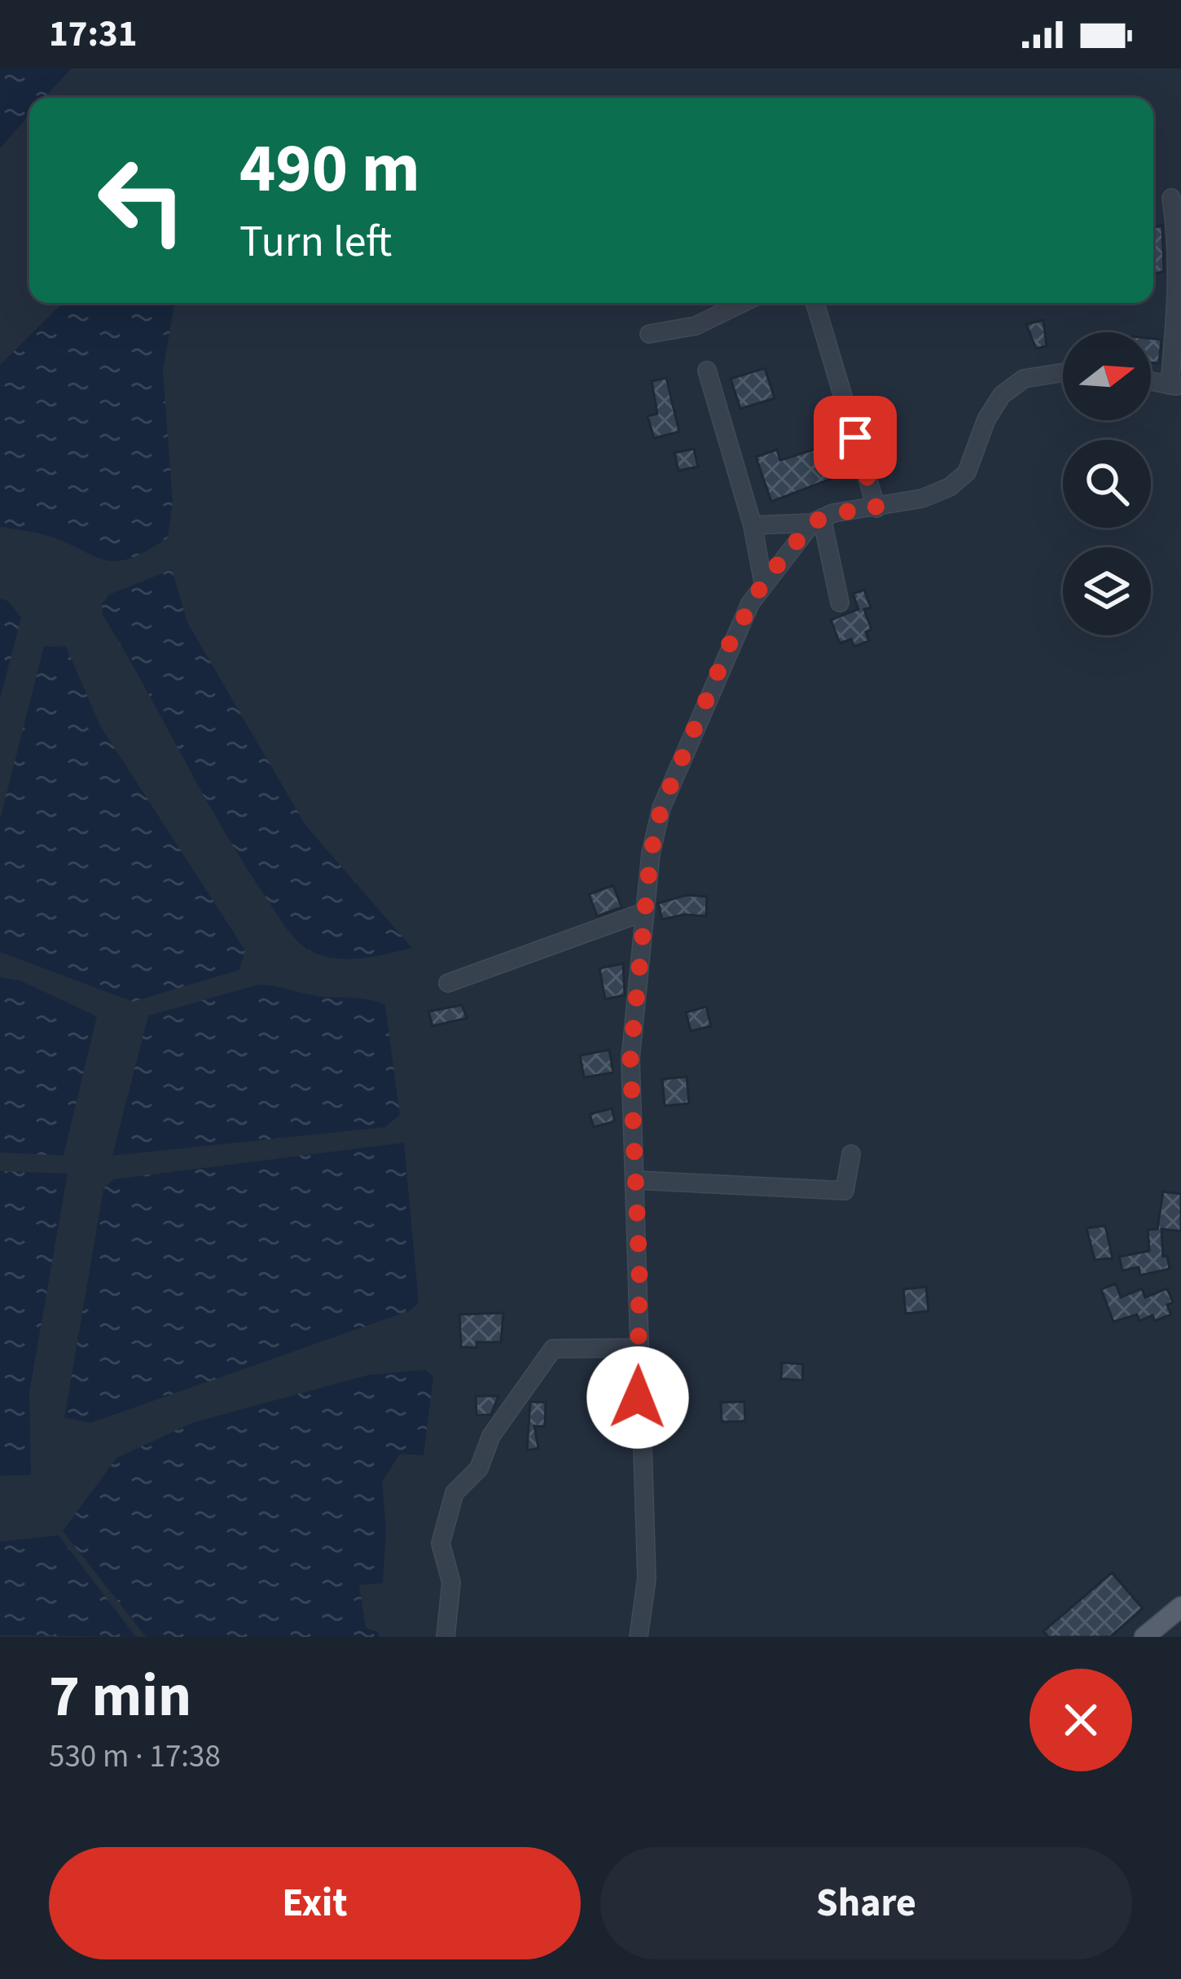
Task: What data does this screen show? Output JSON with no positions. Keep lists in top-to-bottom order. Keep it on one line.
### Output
{"north":"right","page":{"status":"17:31","turn":["490 m","Turn left"],"heading":["7 min","530 m · 17:38"],"buttons":["Exit","Share"]}}
